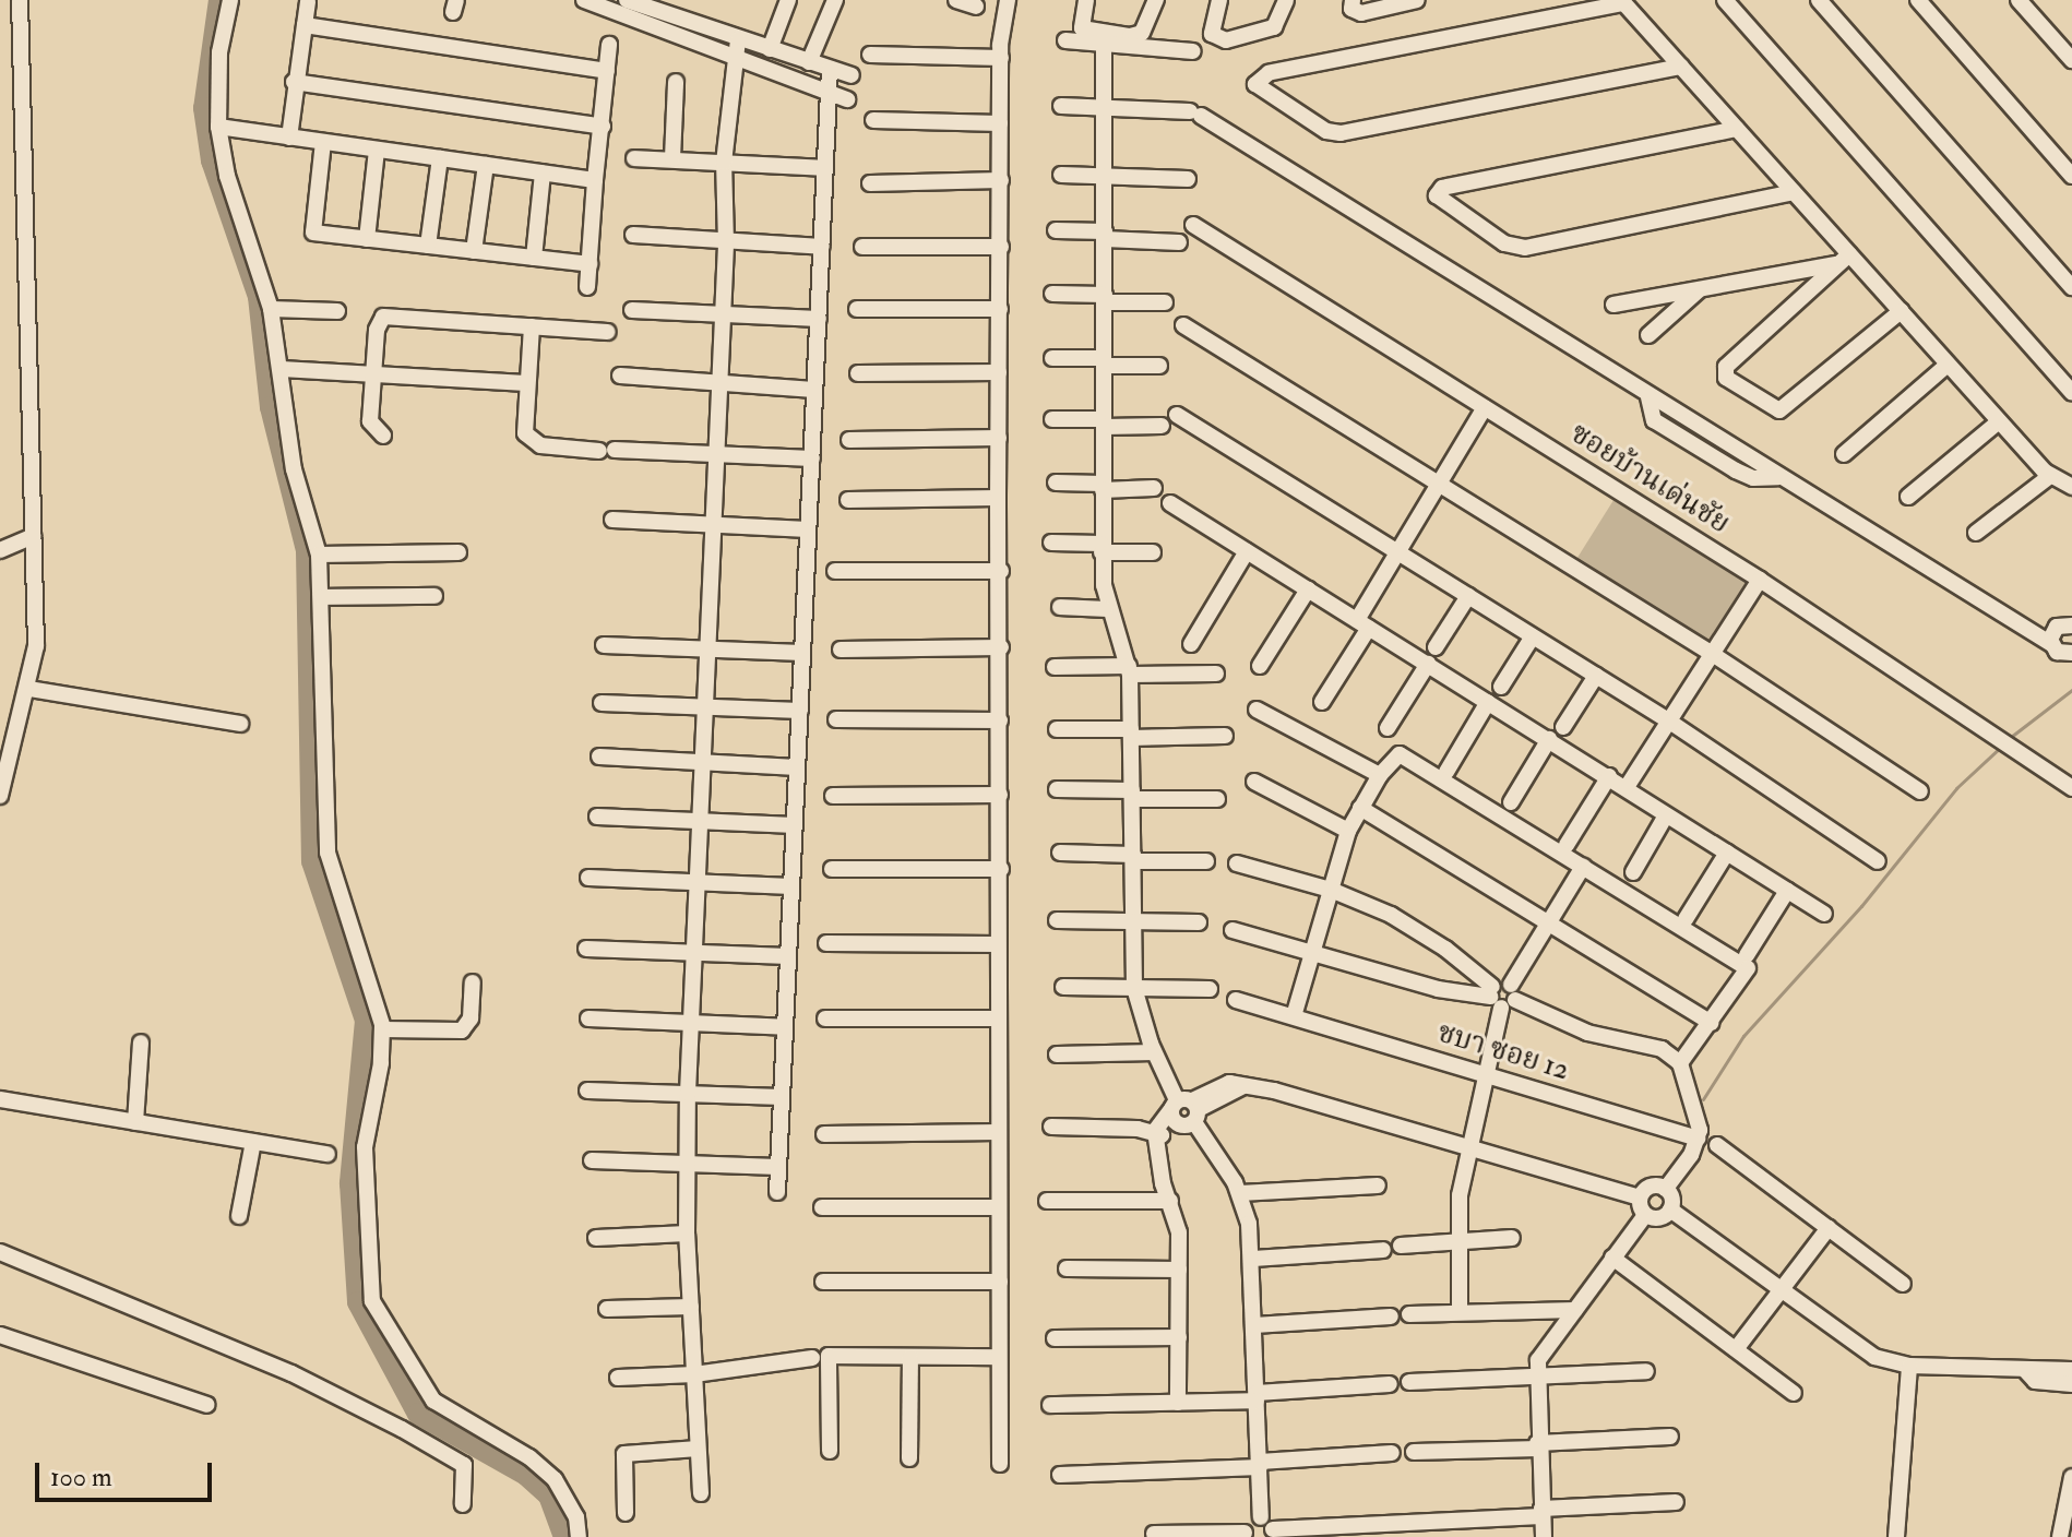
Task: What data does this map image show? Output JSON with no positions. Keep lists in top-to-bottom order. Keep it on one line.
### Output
{"streets":{"street":["ซอยบ้านเด่นชัย","ชบา ซอย 12"]},"scale_bar":"100 m"}
